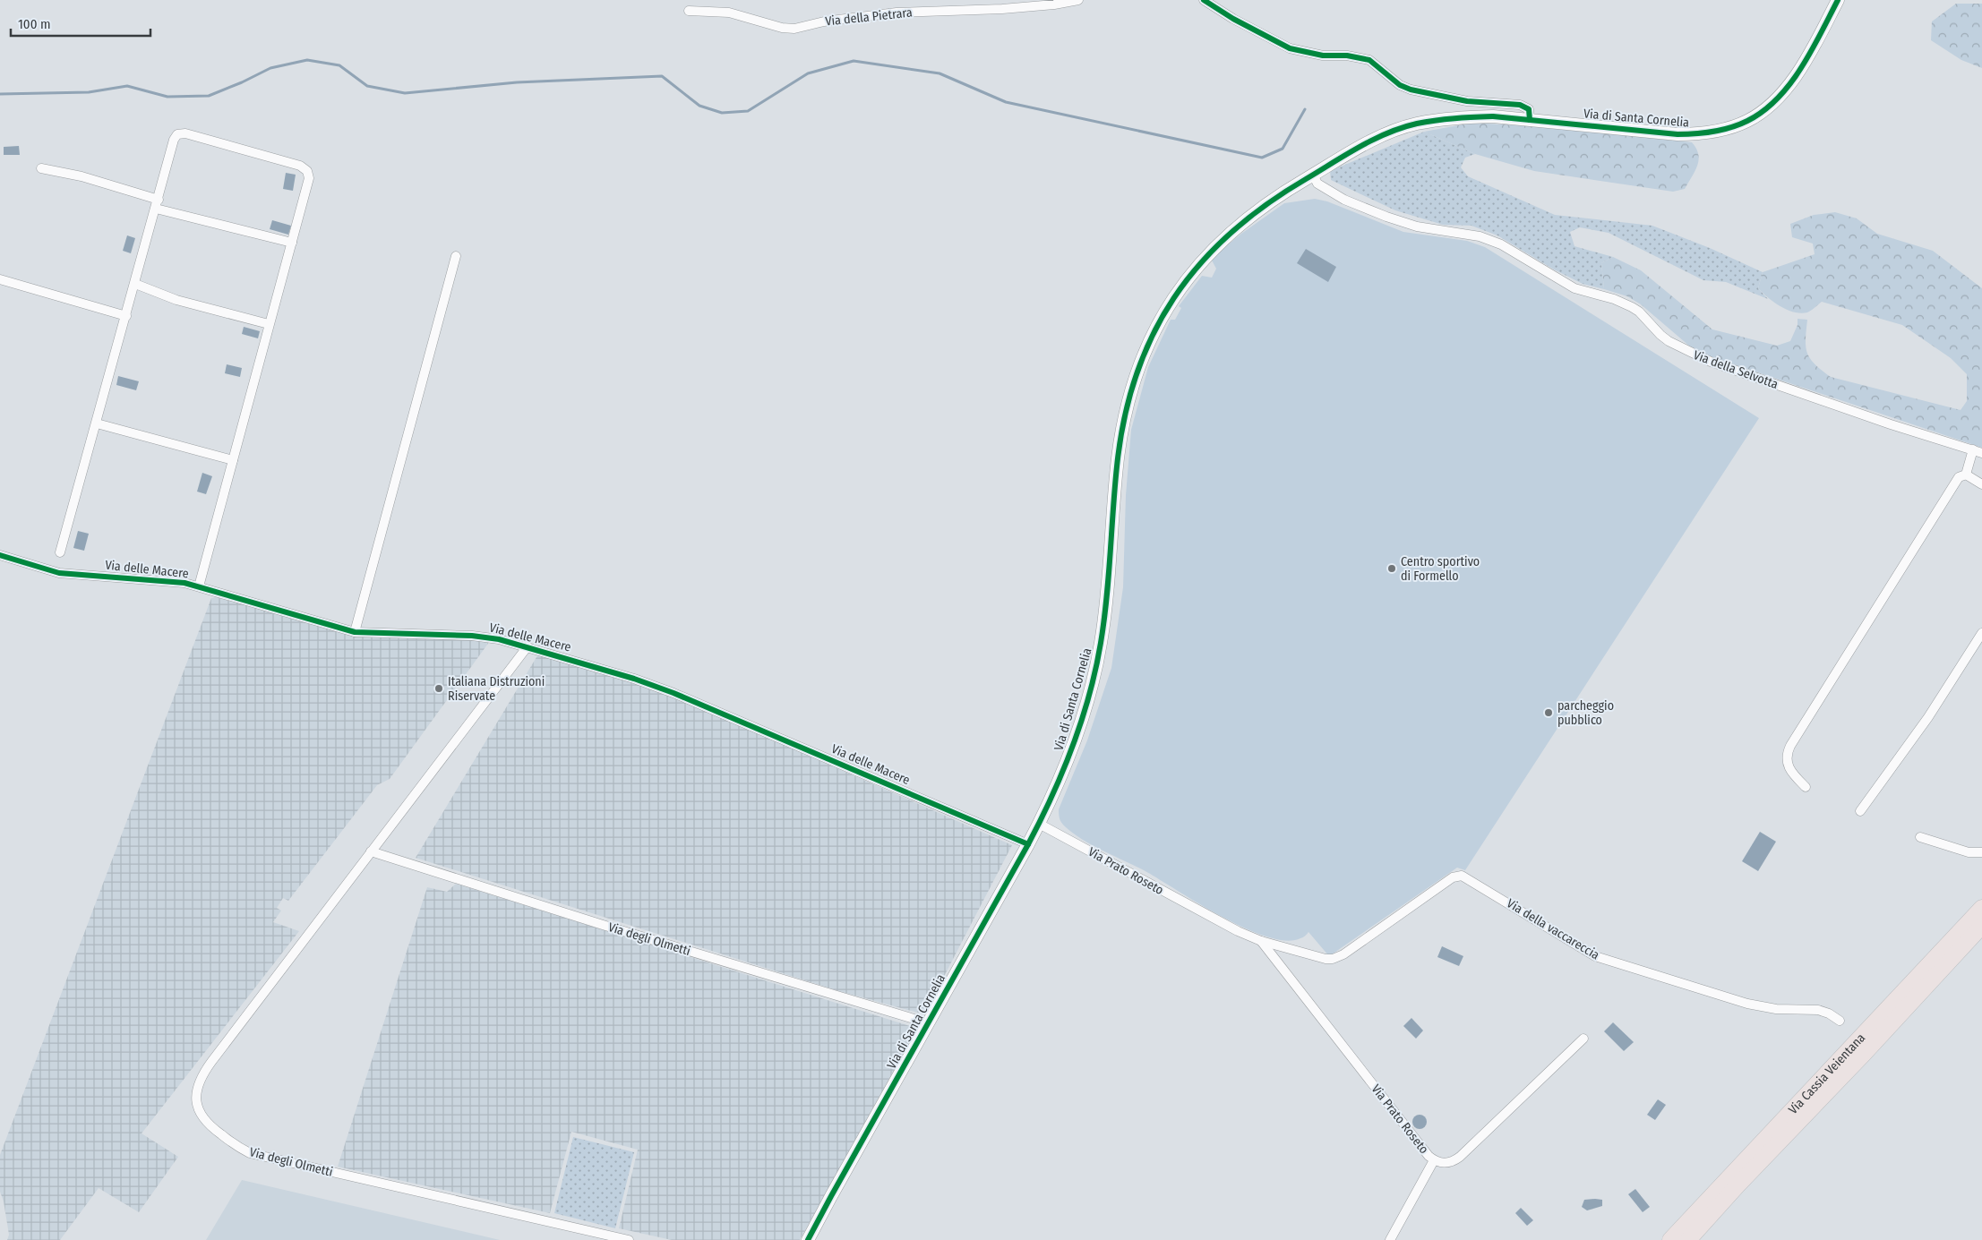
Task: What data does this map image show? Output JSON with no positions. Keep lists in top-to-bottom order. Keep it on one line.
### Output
{"streets":{"highway":["Via Cassia Veientana"],"street":["Via della Pietrara","Via di Santa Cornelia","Via della Selvotta","Via delle Macere","Via Prato Roseto","Via della vaccareccia","Via degli Olmetti"]},"crossings":[["Via di Santa Cornelia","Via della Selvotta"],["Via di Santa Cornelia","Via delle Macere"],["Via di Santa Cornelia","Via Prato Roseto"],["Via di Santa Cornelia","Via degli Olmetti"],["Via delle Macere","Via degli Olmetti"],["Via Prato Roseto","Via della vaccareccia"]],"places":["Centro sportivo di Formello","Italiana Distruzioni Riservate","parcheggio pubblico"],"scale_bar":"100 m"}
